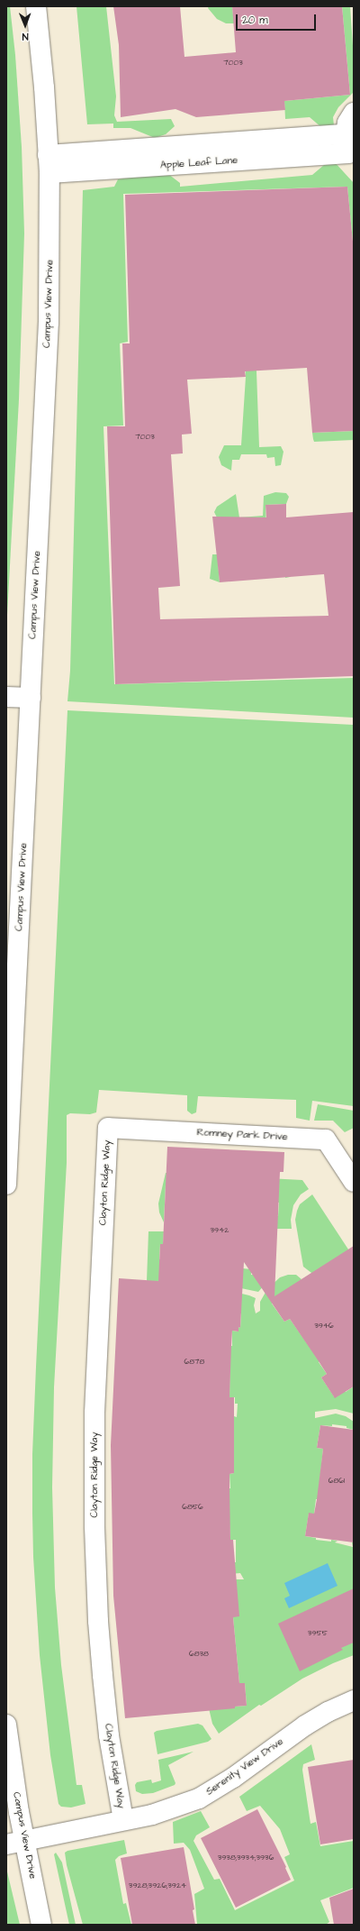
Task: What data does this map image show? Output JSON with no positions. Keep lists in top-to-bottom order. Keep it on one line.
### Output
{"streets":{"street":["Apple Leaf Lane","Campus View Drive","Romney Park Drive","Clayton Ridge Way","Serenity View Drive"]},"crossings":[["Apple Leaf Lane","Campus View Drive"],["Campus View Drive","Serenity View Drive"],["Romney Park Drive","Clayton Ridge Way"],["Clayton Ridge Way","Serenity View Drive"]],"house_numbers":["7003","7003","3942","3946","6878","6861","6856","3955","6838","3938;3934;3936","3928;3926;3924"],"scale_bar":"20 m","north":"bottom"}
